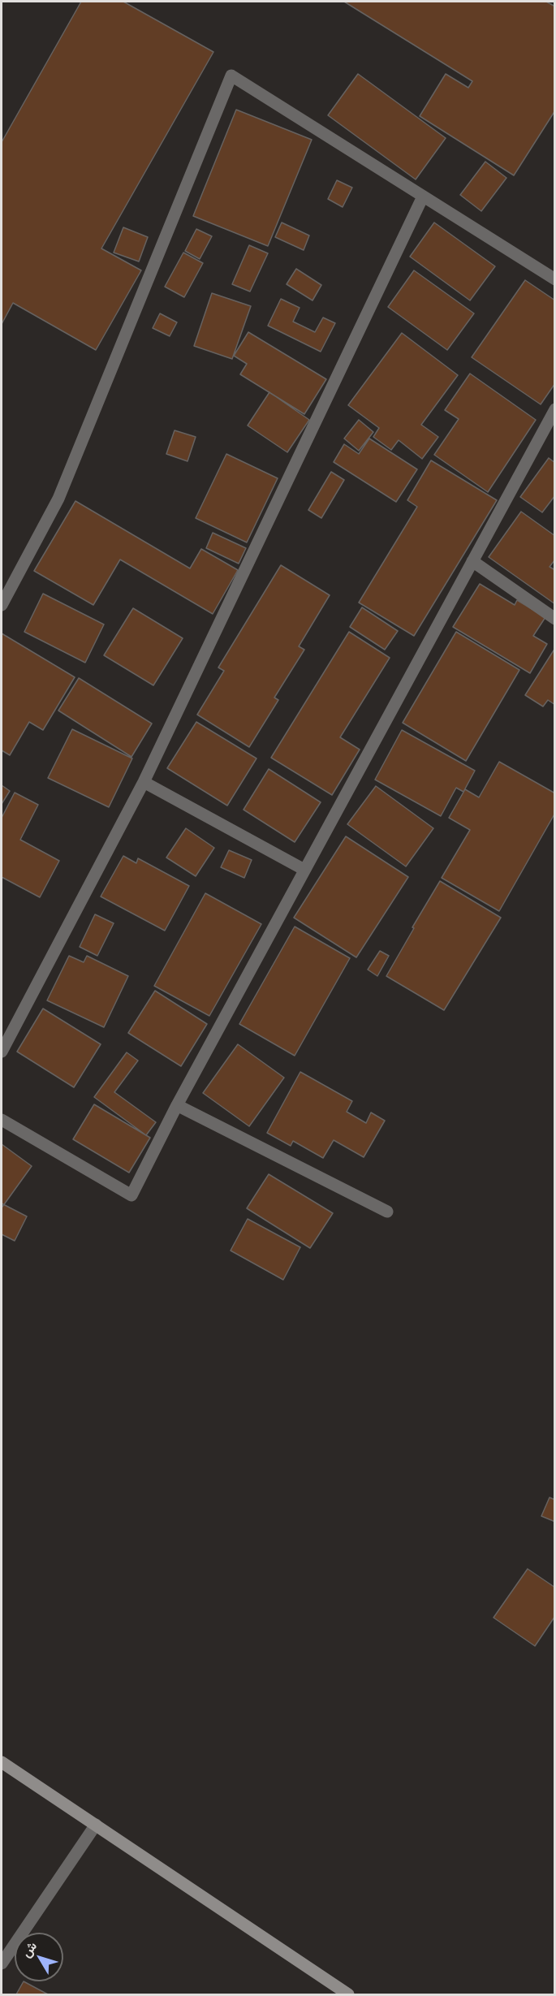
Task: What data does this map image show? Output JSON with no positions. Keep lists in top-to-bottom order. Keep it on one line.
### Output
{"north":"top left"}
